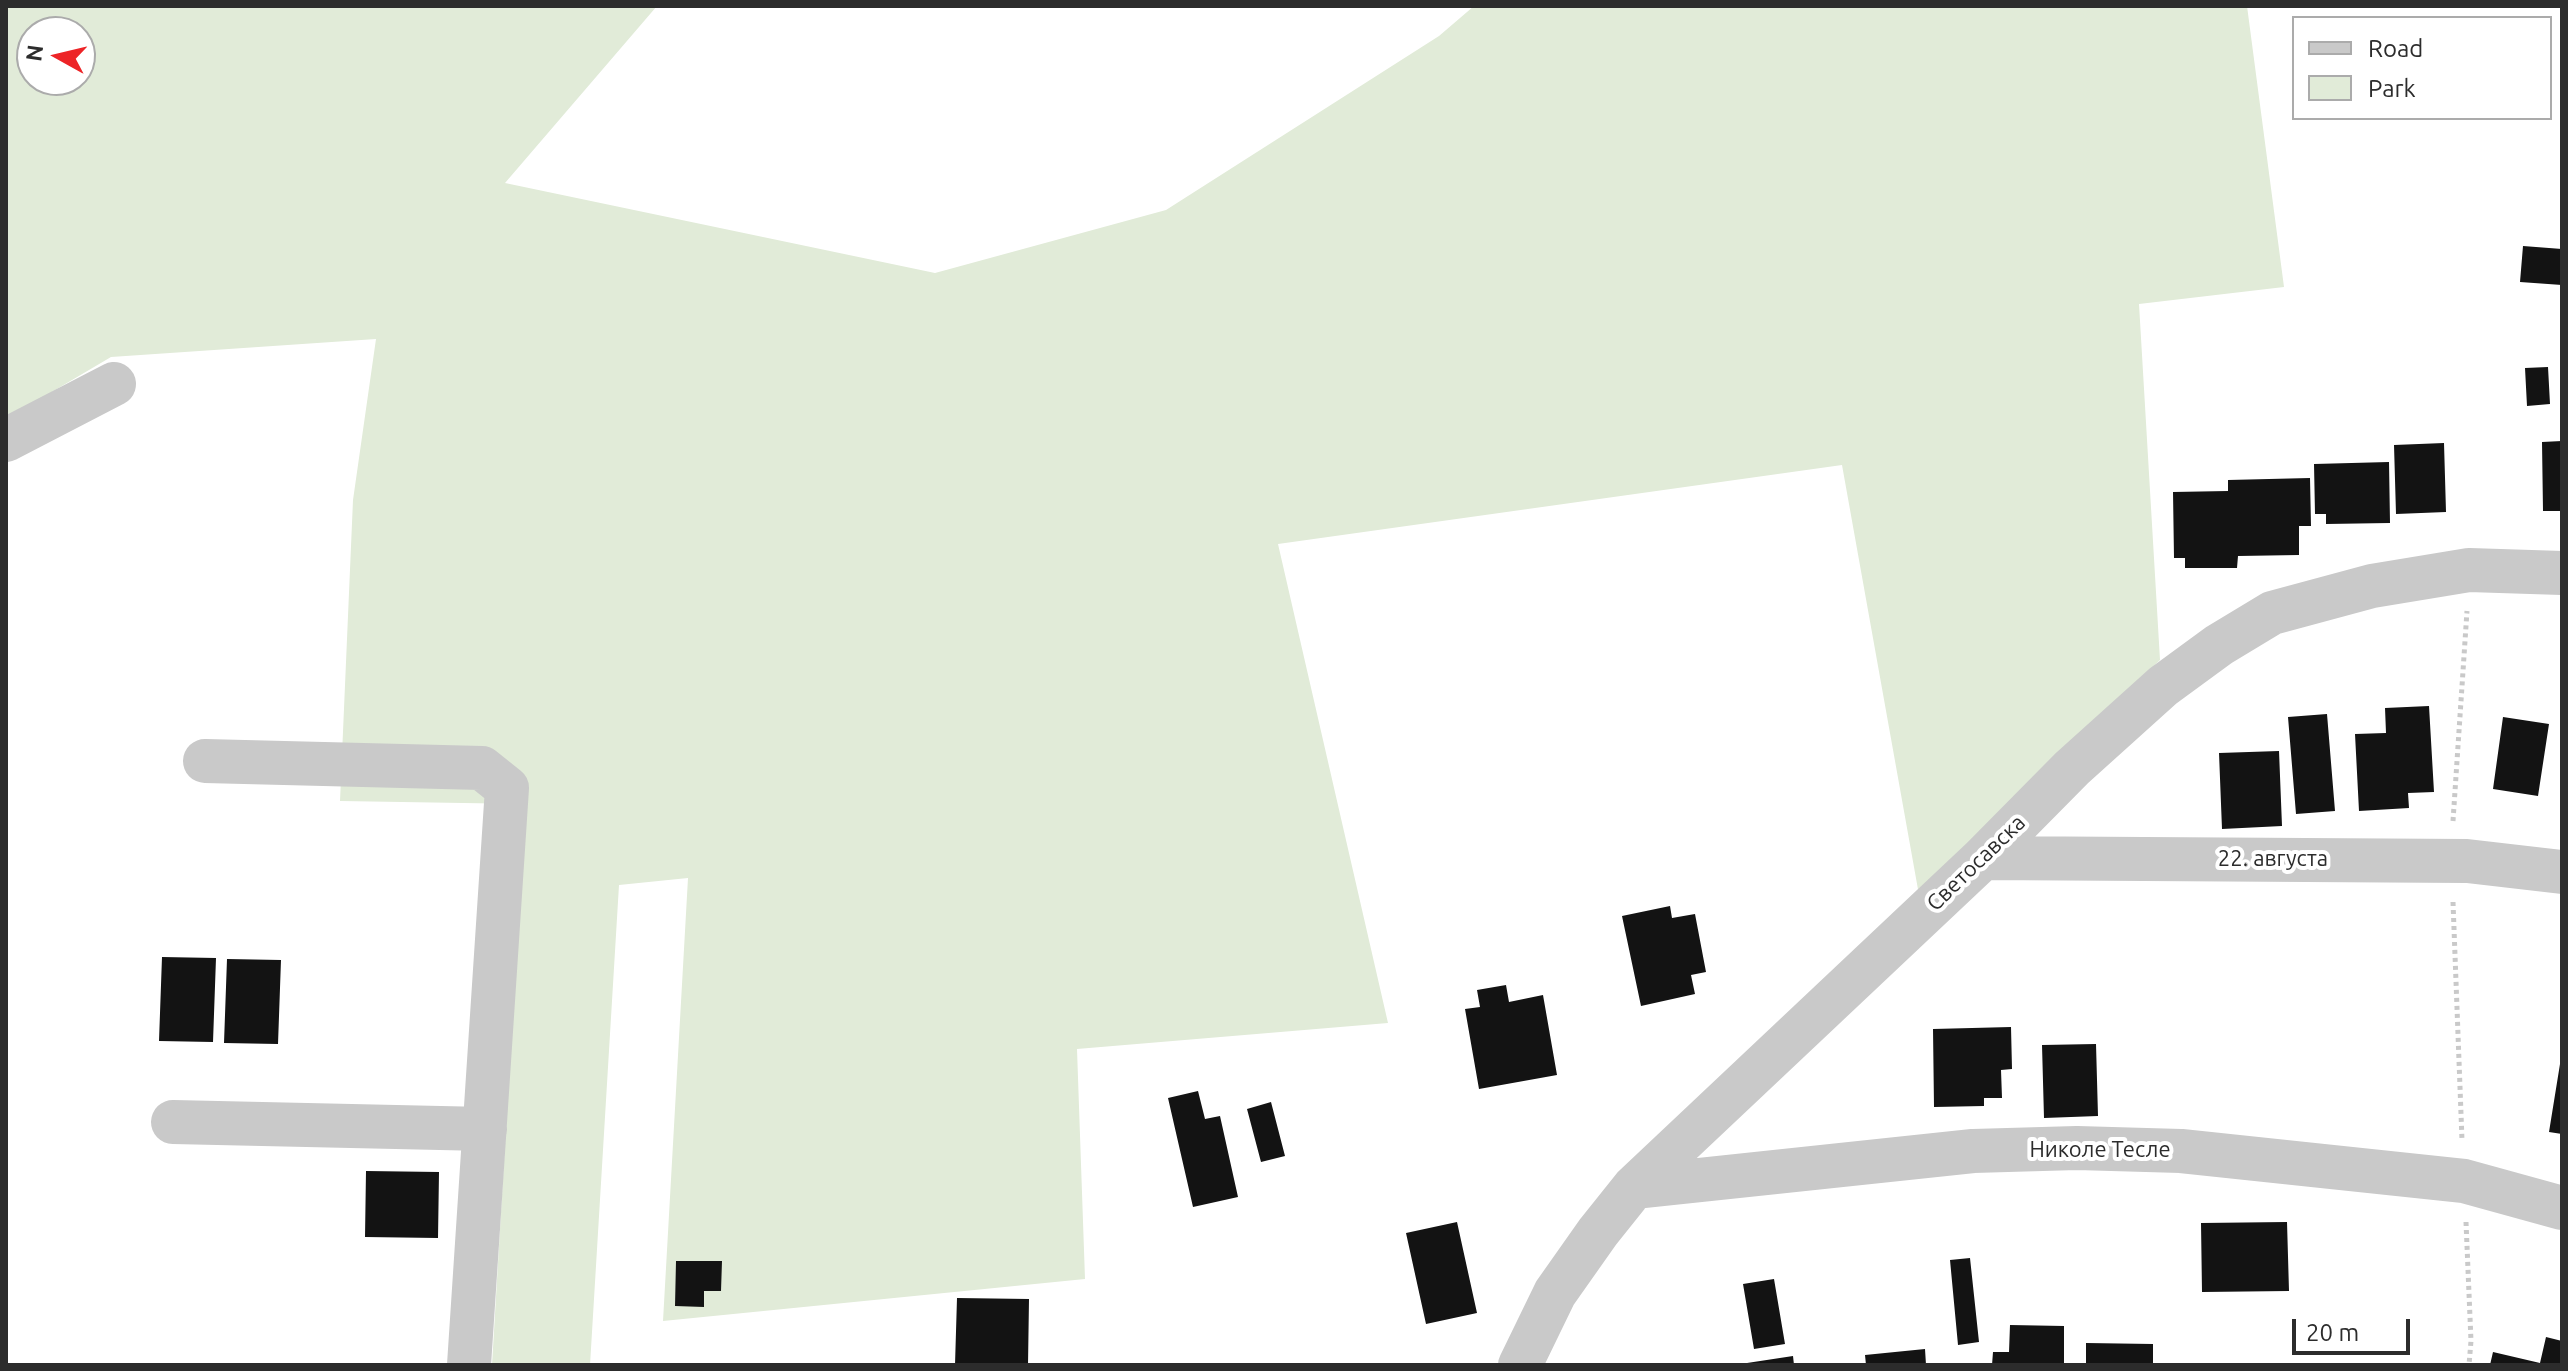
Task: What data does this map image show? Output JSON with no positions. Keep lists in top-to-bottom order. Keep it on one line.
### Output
{"streets":{"street":["22. августа","Светосавска","Николе Тесле"]},"crossings":[["22. августа","Светосавска"],["Светосавска","Николе Тесле"]],"legend":["Road","Park"],"scale_bar":"20 m","north":"left"}
